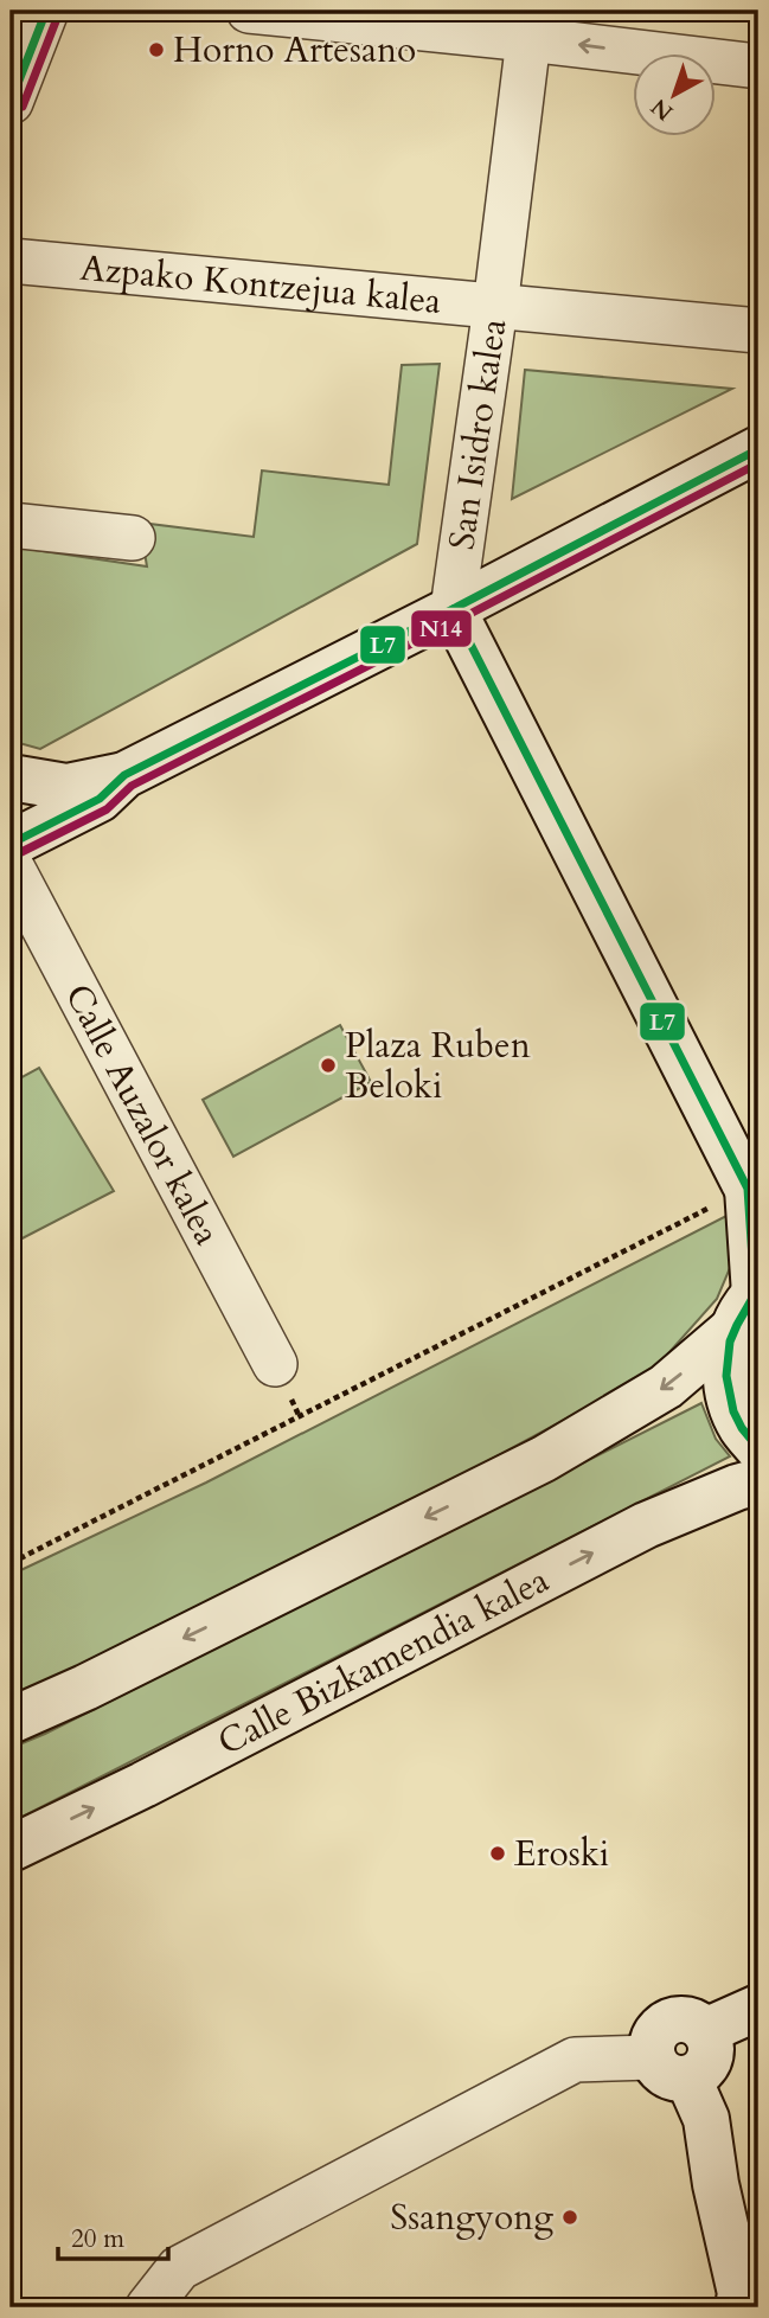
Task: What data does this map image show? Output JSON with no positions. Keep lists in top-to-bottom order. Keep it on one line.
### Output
{"streets":{"main road":["Calle Bizkamendia kalea"],"street":["Azpako Kontzejua kalea","San Isidro kalea","Calle Auzalor kalea"]},"crossings":[["Azpako Kontzejua kalea","San Isidro kalea"]],"places":["Horno Artesano","Plaza Ruben Beloki","Eroski","Ssangyong"],"lines":["transit line L7","transit line N14"],"scale_bar":"20 m","north":"bottom left"}
